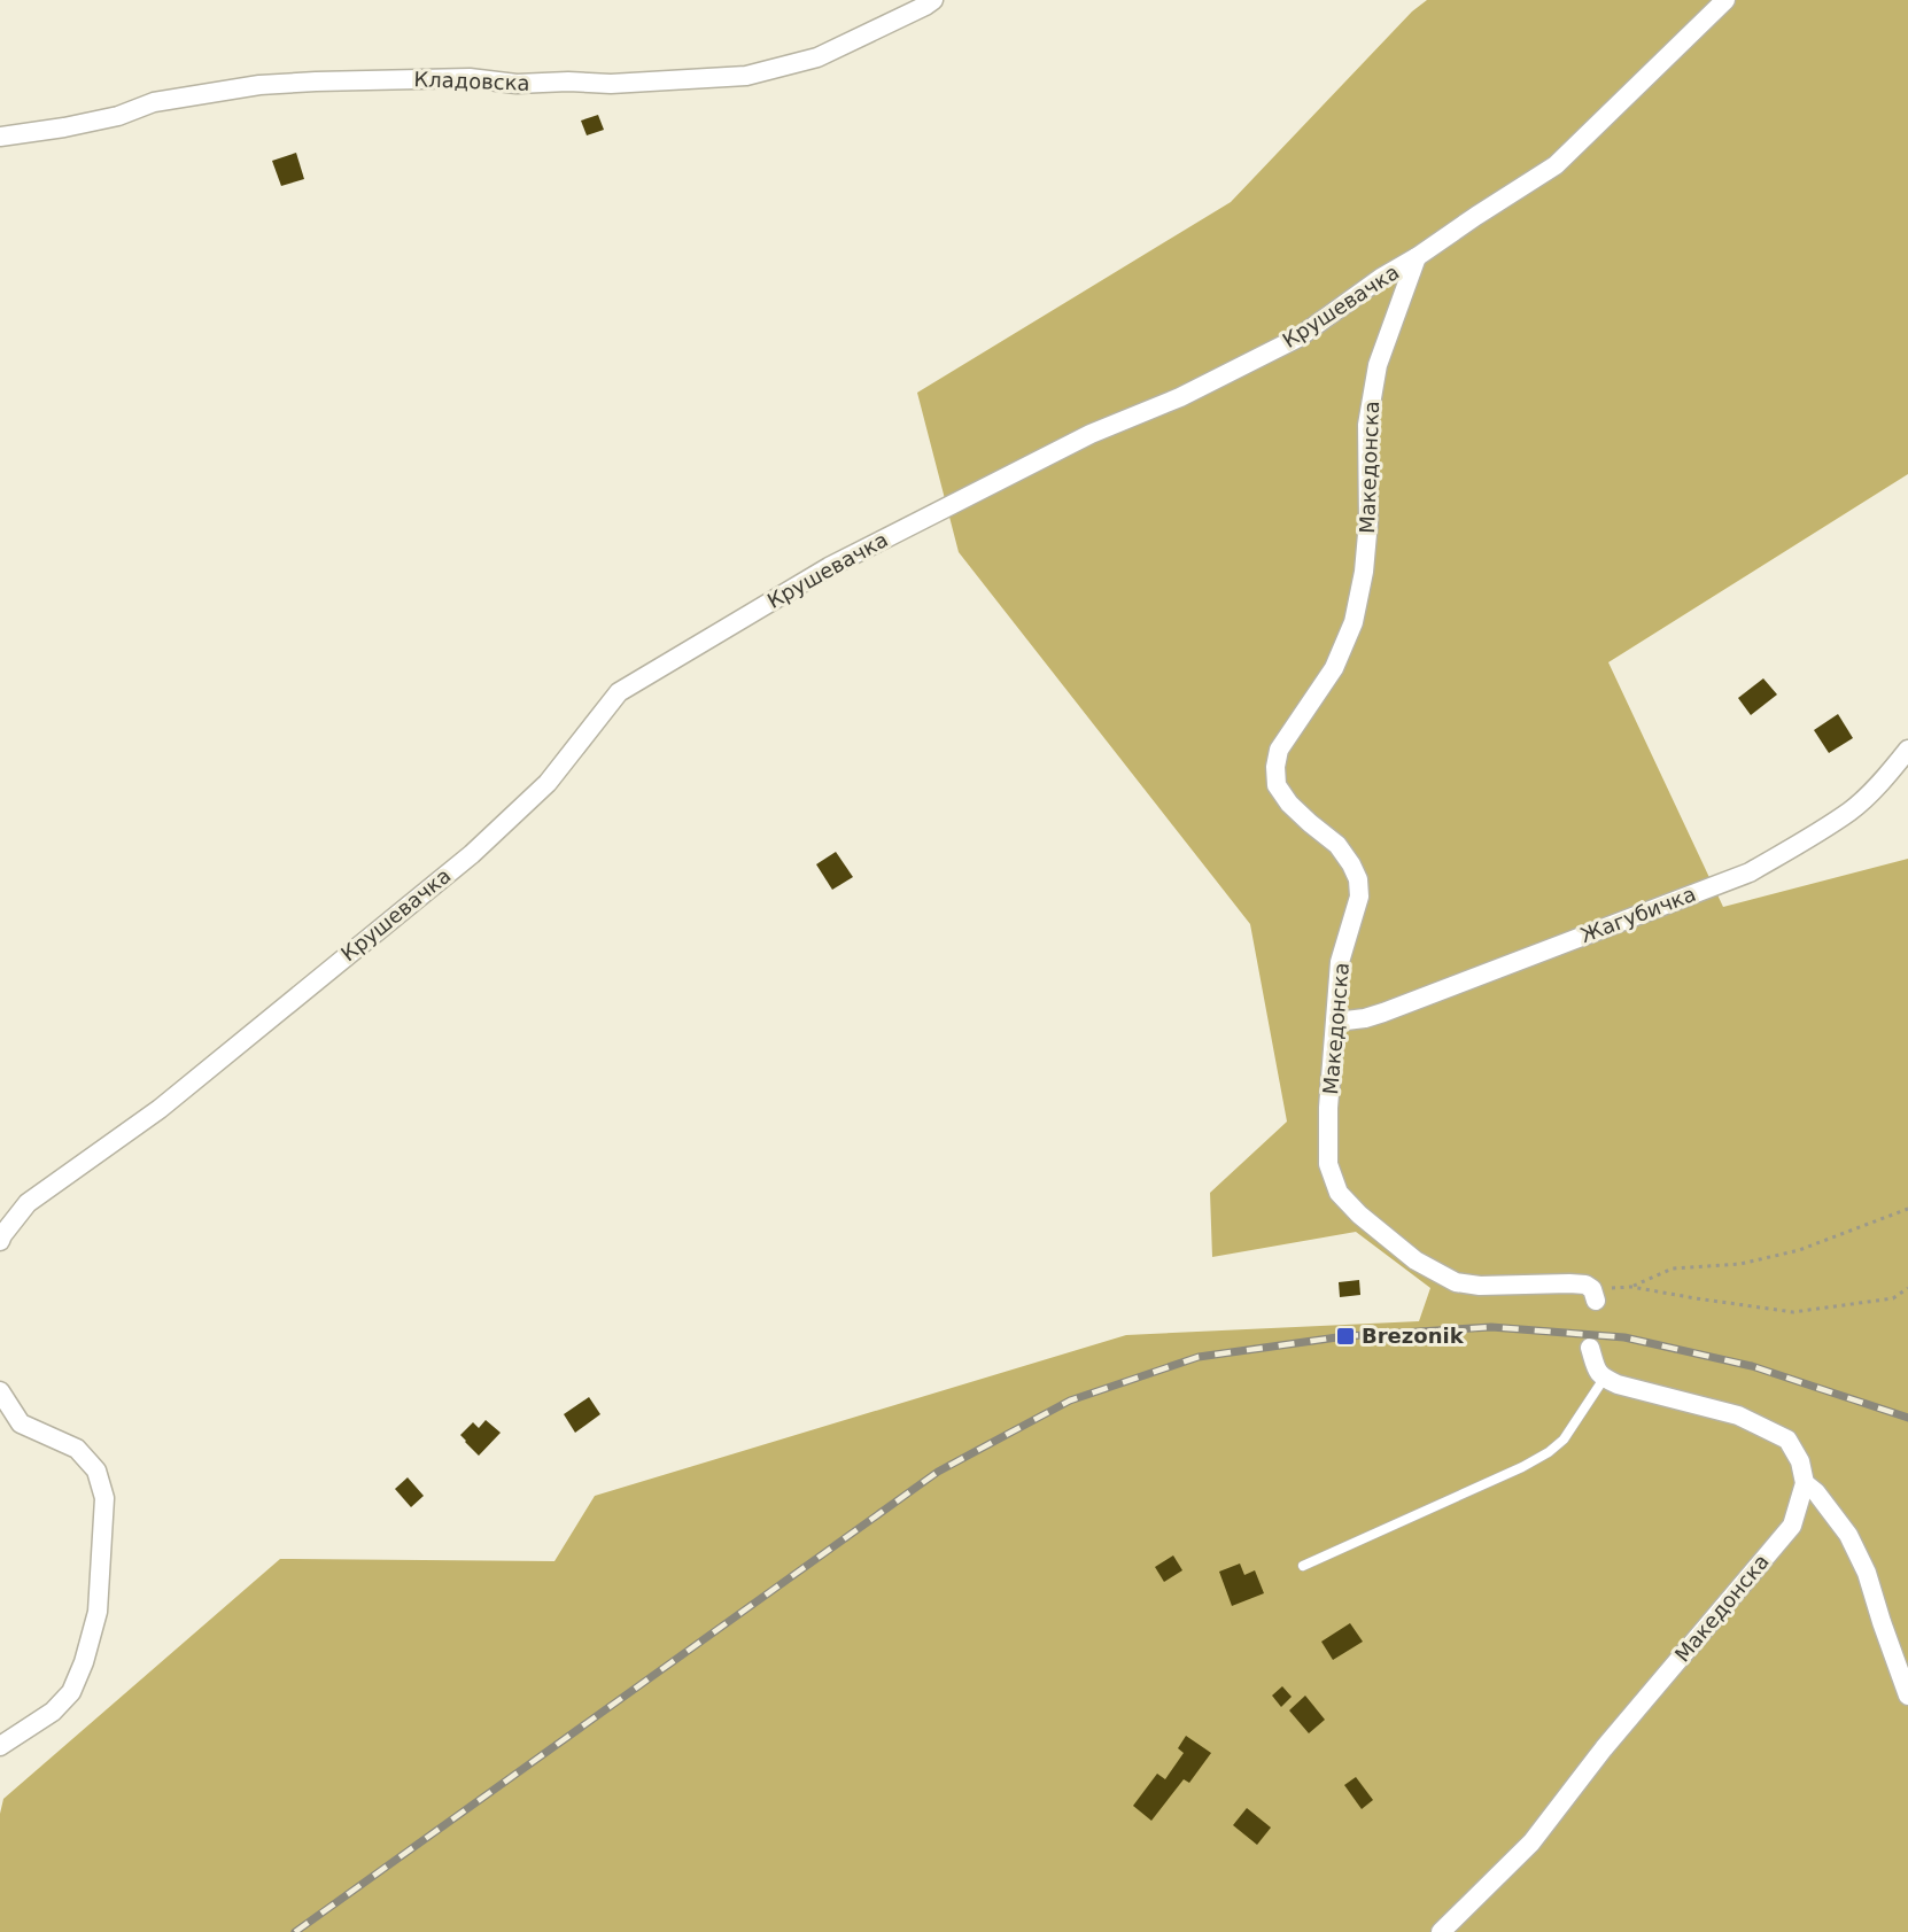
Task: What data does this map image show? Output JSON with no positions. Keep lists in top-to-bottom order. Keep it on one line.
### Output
{"streets":{"street":["Кладовска","Крушевачка","Македонска","Жагубичка"]},"crossings":[["Крушевачка","Македонска"],["Македонска","Жагубичка"]],"places":{"transit":["Brezonik"]}}
